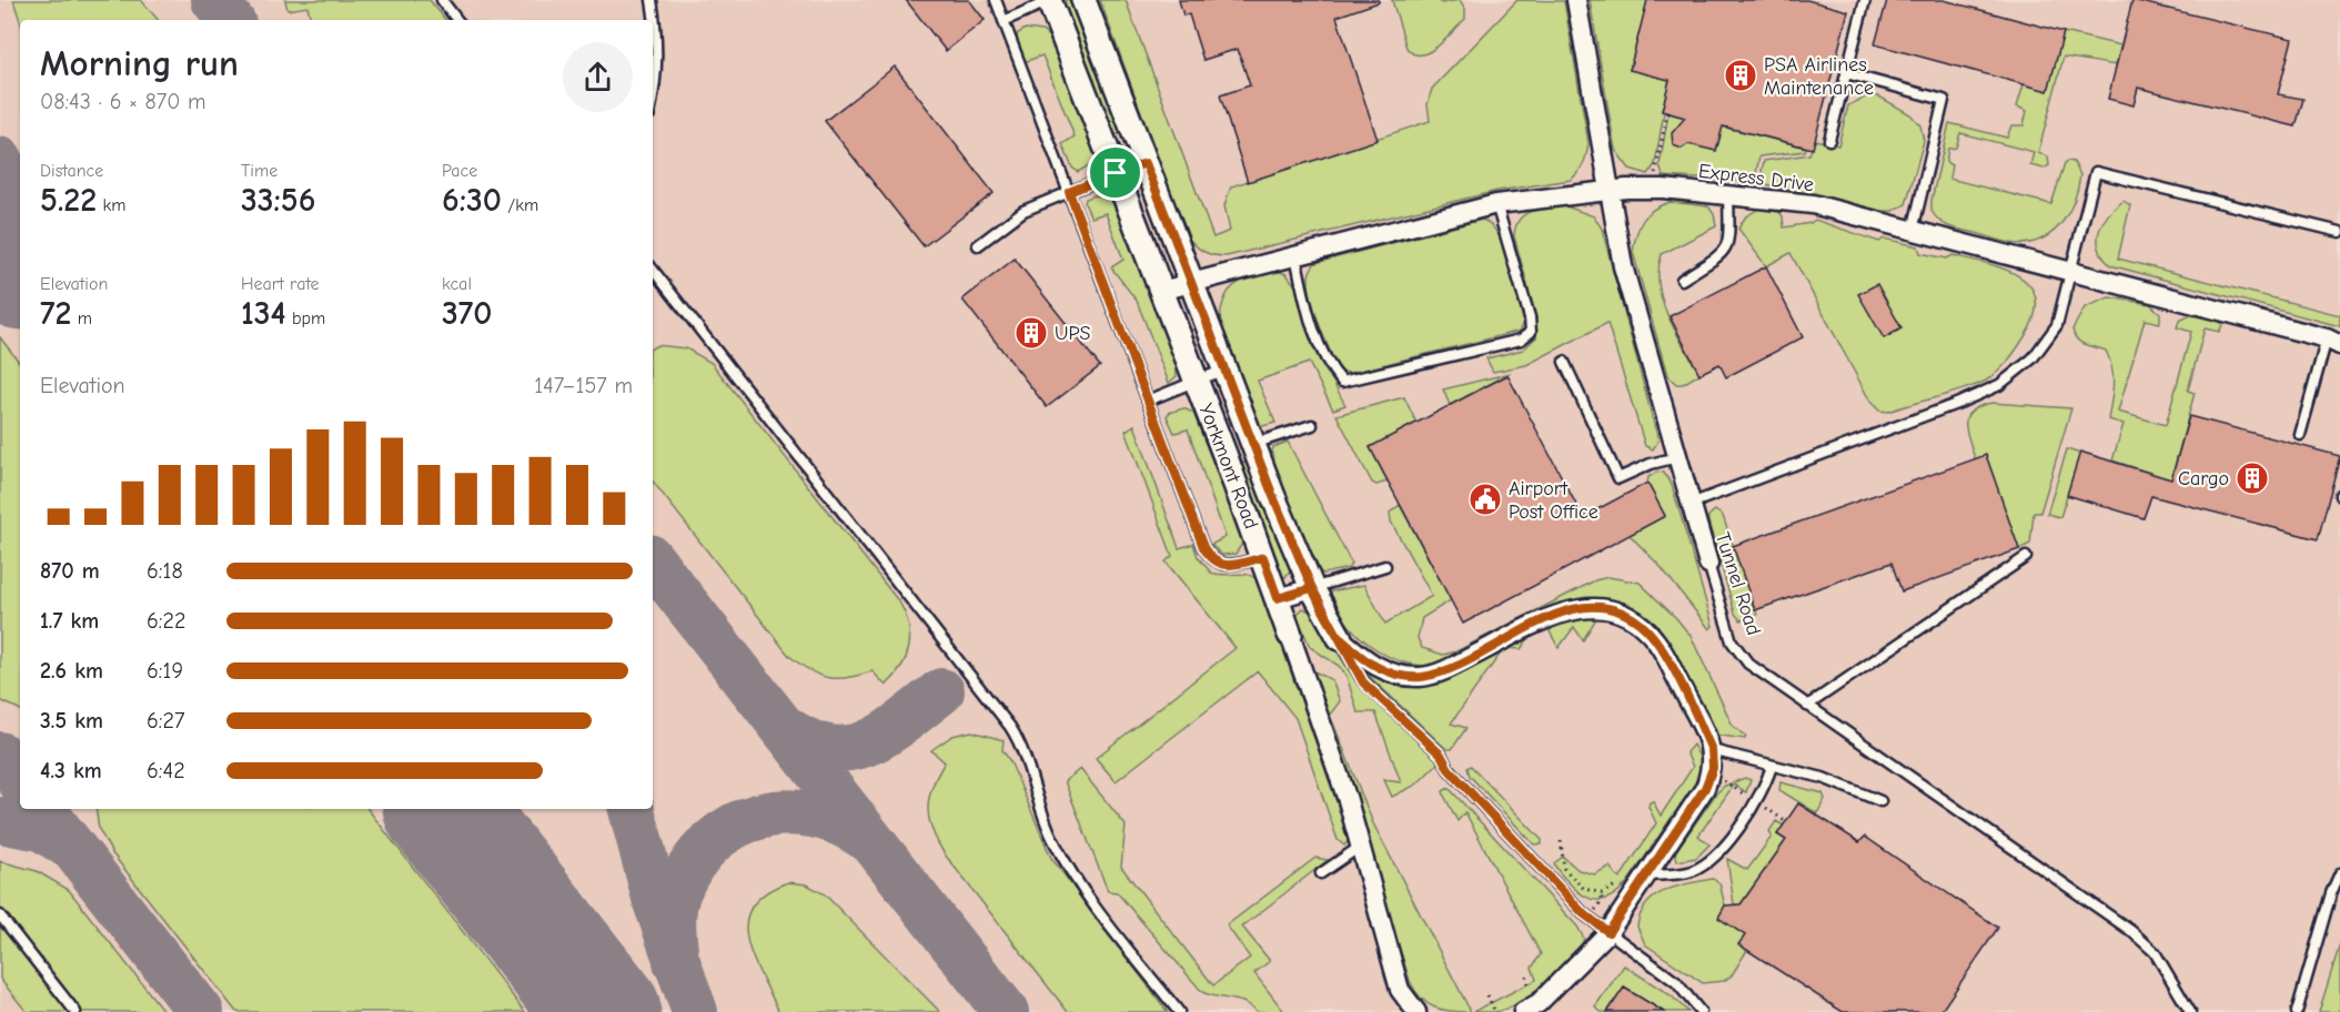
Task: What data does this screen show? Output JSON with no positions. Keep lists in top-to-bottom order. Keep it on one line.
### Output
{"streets":{"street":["Express Drive","Yorkmont Road","Tunnel Road"]},"crossings":[["Express Drive","Yorkmont Road"],["Express Drive","Tunnel Road"]],"places":{"building":["PSA Airlines Maintenance","UPS","Cargo"],"public building":["Airport Post Office"]},"page":{"heading":["Morning run","08:43 · 6 × 870 m"],"stats":[["Distance","5.22 km"],["Time","33:56"],["Pace","6:30 /km"],["Elevation","72 m"],["Heart rate","134 bpm"],["kcal","370"]],"chart":["Elevation","147–157 m"],"list":[{"name":"870 m","note":"6:18"},{"name":"1.7 km","note":"6:22"},{"name":"2.6 km","note":"6:19"},{"name":"3.5 km","note":"6:27"},{"name":"4.3 km","note":"6:42"}]}}
